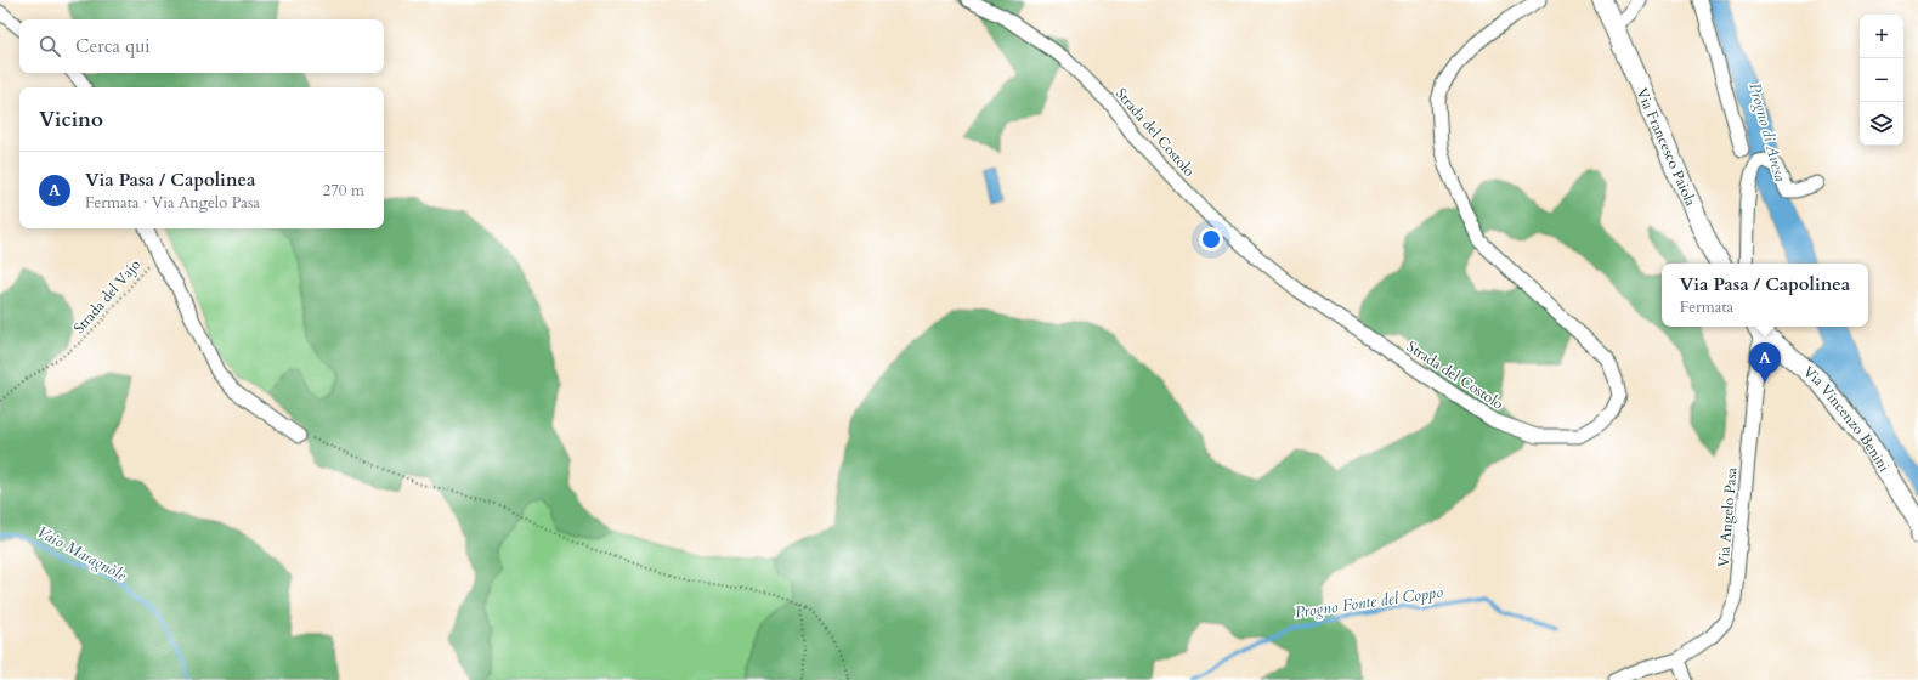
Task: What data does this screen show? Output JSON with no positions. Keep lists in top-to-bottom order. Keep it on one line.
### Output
{"streets":{"street":["Strada del Costolo","Via Francesco Paiola","Via Vincenzo Benini","Via Angelo Pasa"],"path":["Strada del Vajo"]},"crossings":[["Via Vincenzo Benini","Via Angelo Pasa"]],"water":["Progno di Avesa","Vaio Maragnòle","Progno Fonte del Coppo"],"page":{"map_buttons":["+","−"],"search":"Cerca qui","heading":"Vicino","list":[{"mark":"A","name":"Via Pasa / Capolinea","note":"Fermata · Via Angelo Pasa","value":"270 m"}],"popup":["Via Pasa / Capolinea","Fermata"],"pins":"A"}}
